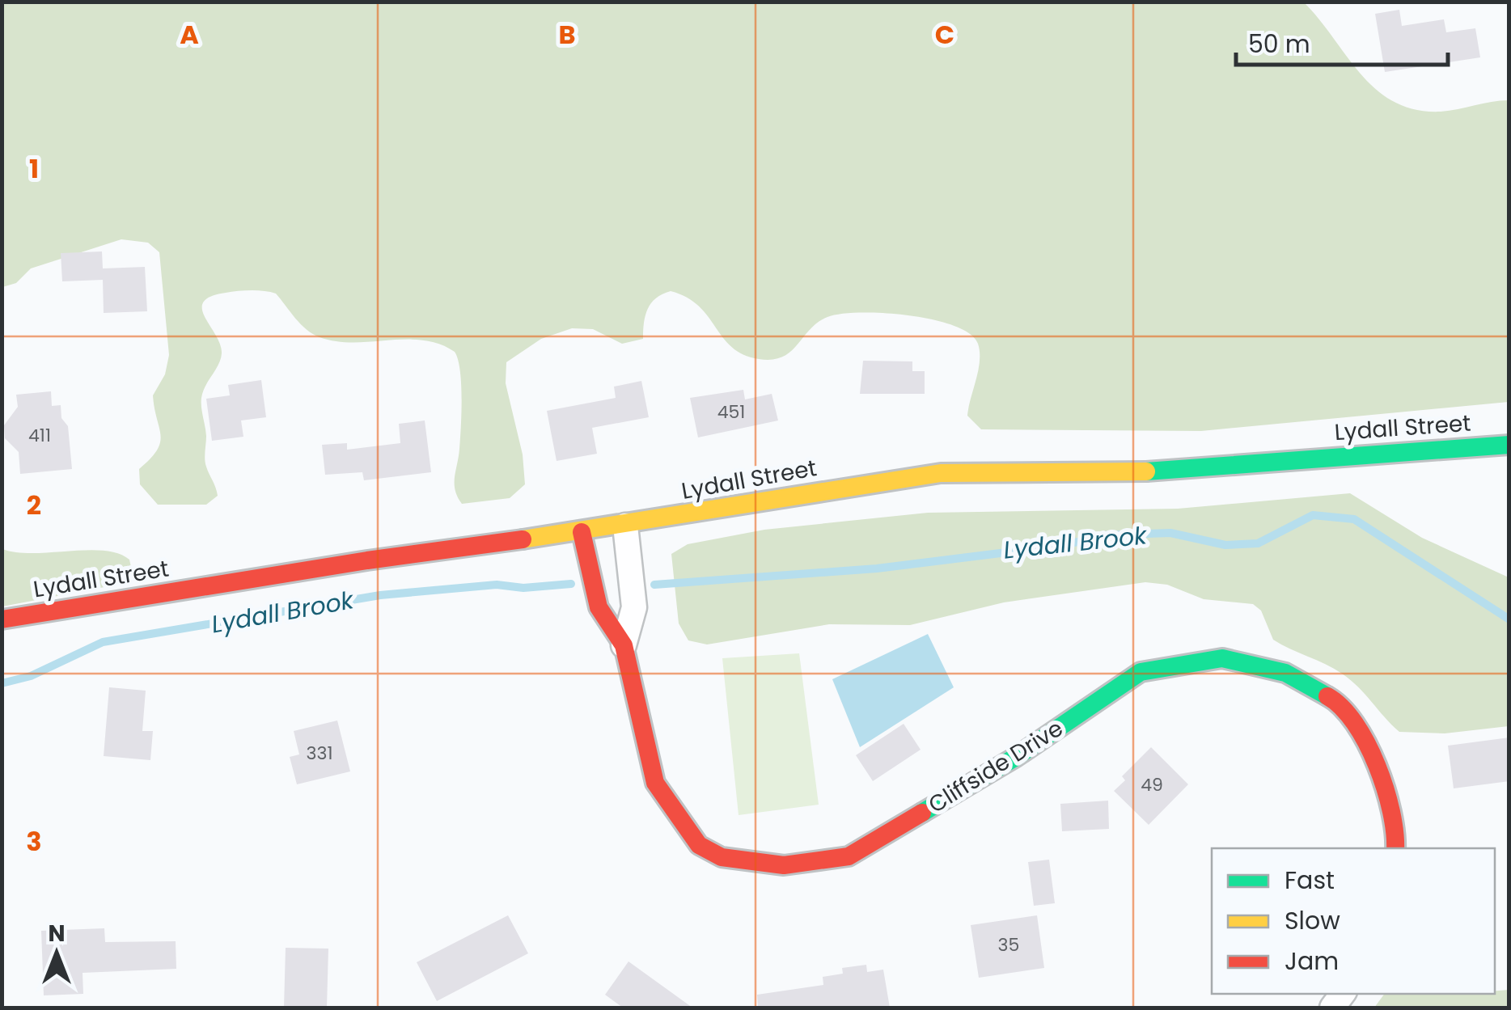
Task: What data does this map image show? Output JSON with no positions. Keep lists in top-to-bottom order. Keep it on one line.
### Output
{"streets":{"street":["Lydall Street","Cliffside Drive"]},"crossings":[["Lydall Street","Cliffside Drive"]],"water":["Lydall Brook"],"house_numbers":["451","411","331","49","35"],"legend":["Fast","Slow","Jam"],"scale_bar":"50 m","north":"top","grid":{"columns":["A","B","C"],"rows":["1","2","3"]}}
